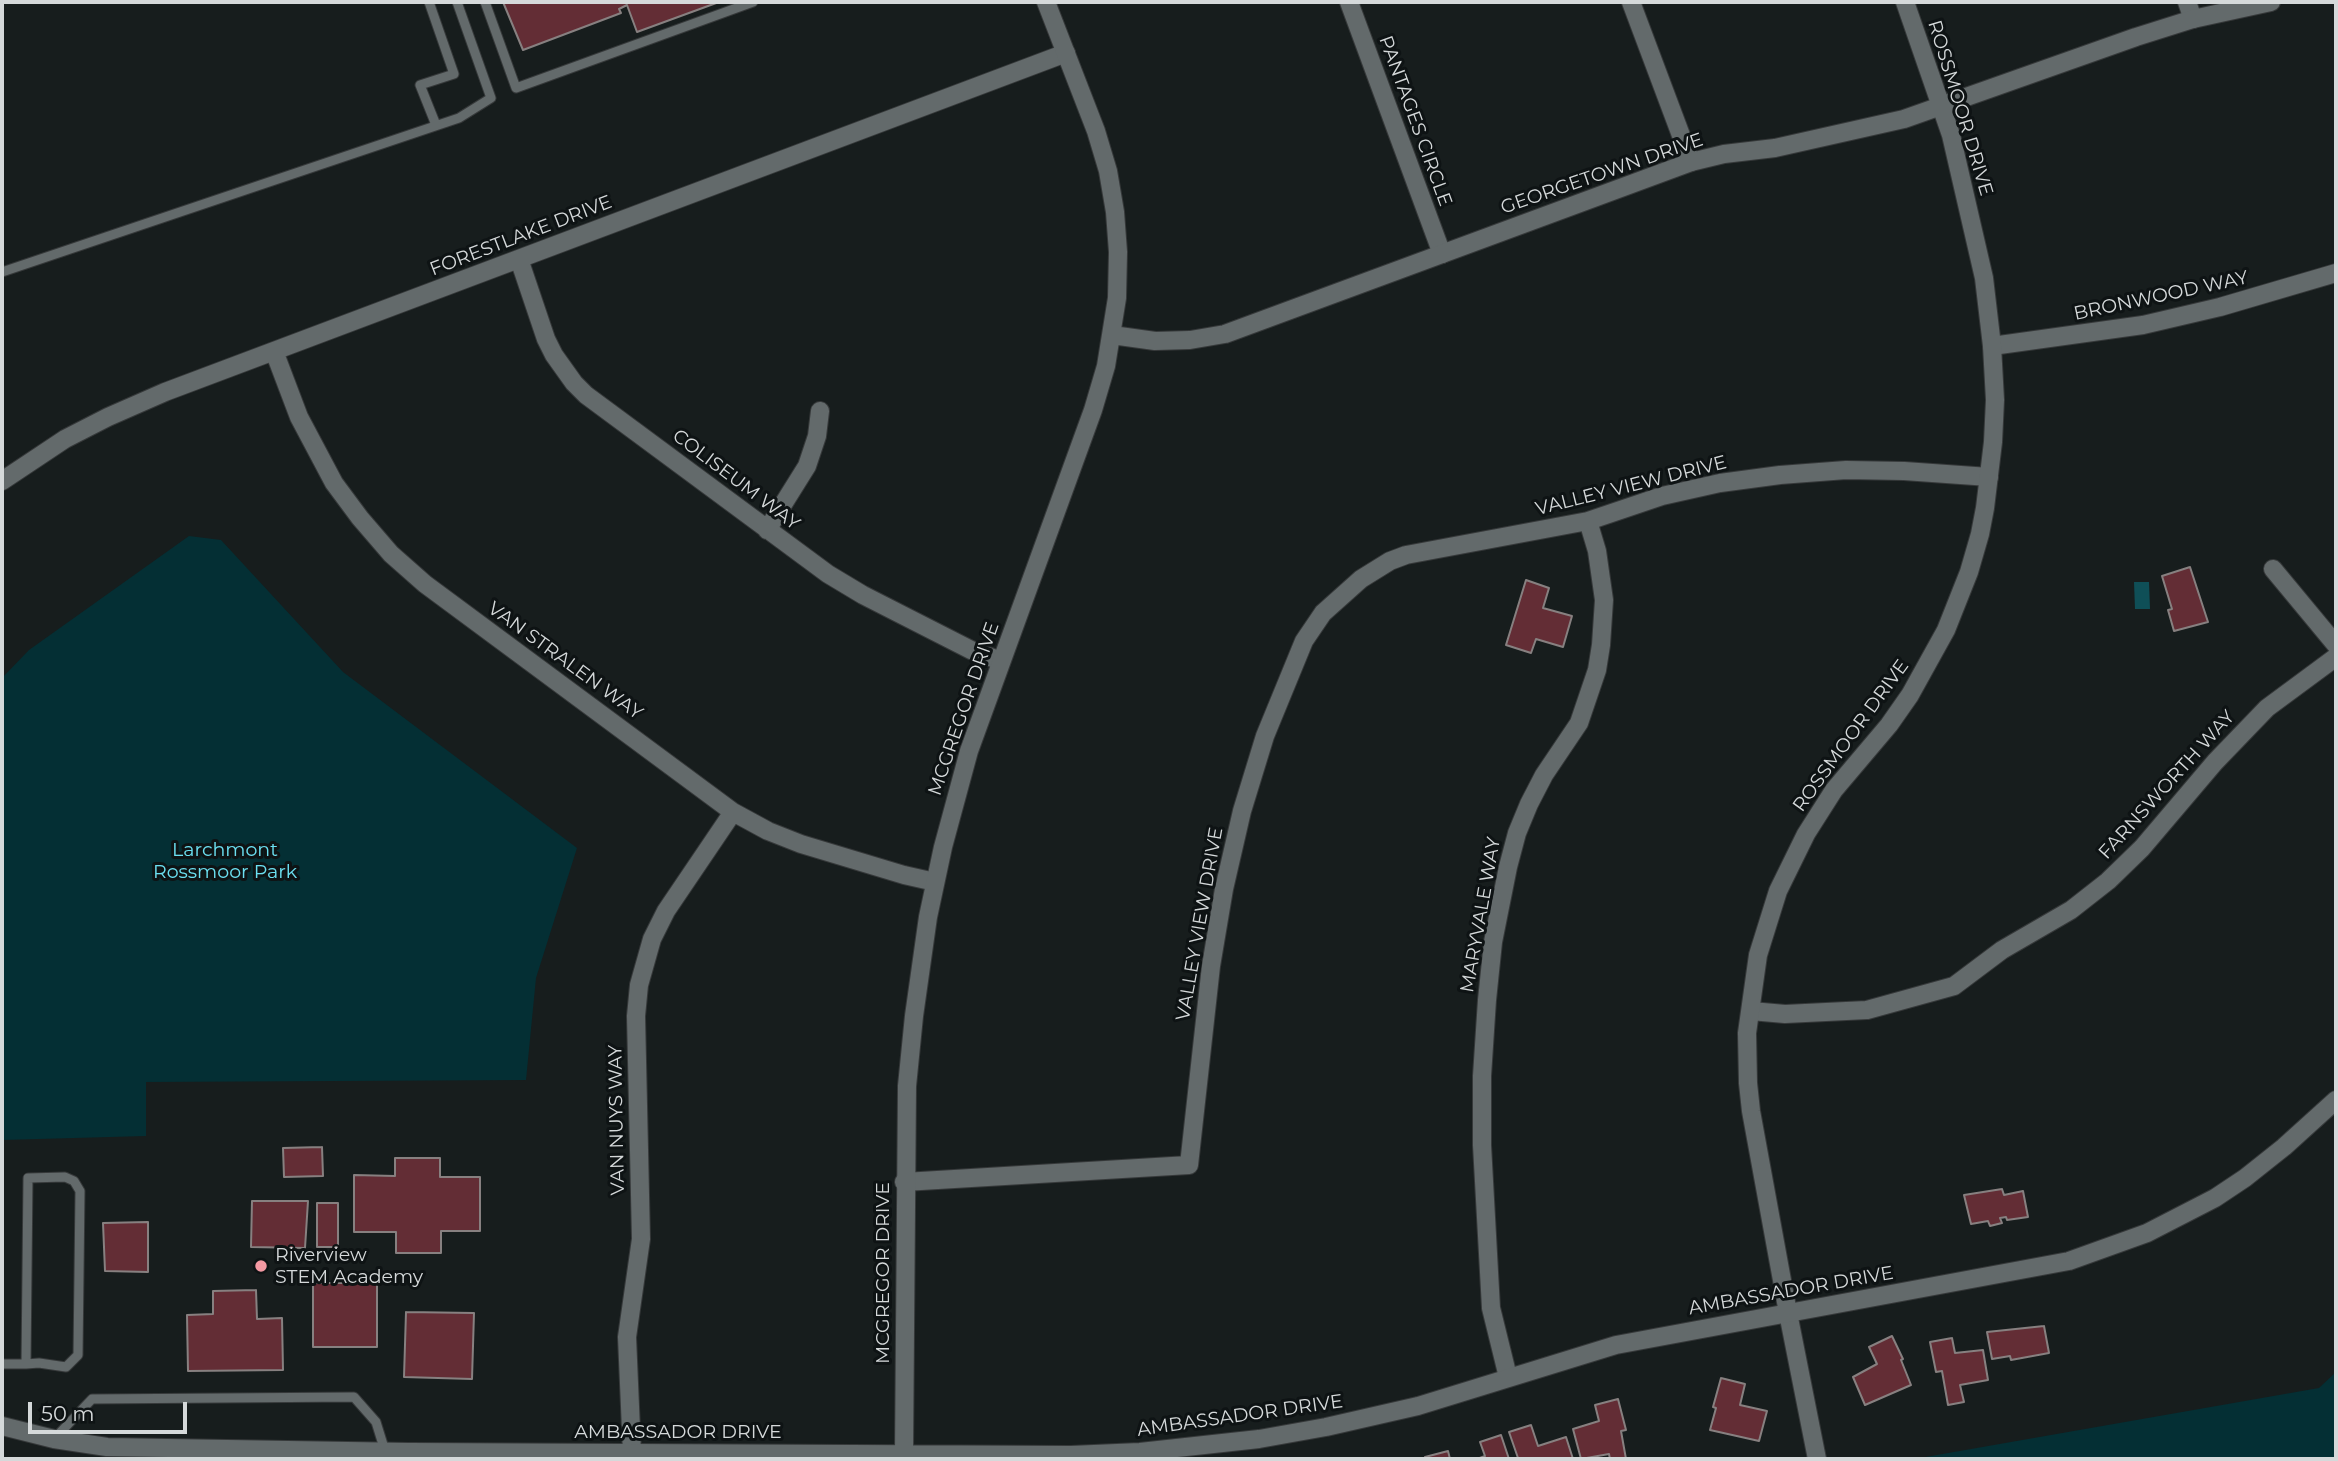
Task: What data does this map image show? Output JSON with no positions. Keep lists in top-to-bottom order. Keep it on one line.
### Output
{"streets":{"street":["ROSSMOOR DRIVE","PANTAGES CIRCLE","GEORGETOWN DRIVE","FORESTLAKE DRIVE","BRONWOOD WAY","COLISEUM WAY","VALLEY VIEW DRIVE","VAN STRALEN WAY","MCGREGOR DRIVE","FARNSWORTH WAY","MARYVALE WAY","VAN NUYS WAY","AMBASSADOR DRIVE"]},"crossings":[["ROSSMOOR DRIVE","GEORGETOWN DRIVE"],["ROSSMOOR DRIVE","BRONWOOD WAY"],["ROSSMOOR DRIVE","VALLEY VIEW DRIVE"],["ROSSMOOR DRIVE","FARNSWORTH WAY"],["ROSSMOOR DRIVE","AMBASSADOR DRIVE"],["PANTAGES CIRCLE","GEORGETOWN DRIVE"],["GEORGETOWN DRIVE","MCGREGOR DRIVE"],["FORESTLAKE DRIVE","COLISEUM WAY"],["FORESTLAKE DRIVE","VAN STRALEN WAY"],["FORESTLAKE DRIVE","MCGREGOR DRIVE"],["COLISEUM WAY","MCGREGOR DRIVE"],["VALLEY VIEW DRIVE","MCGREGOR DRIVE"],["VALLEY VIEW DRIVE","MARYVALE WAY"],["VAN STRALEN WAY","MCGREGOR DRIVE"],["VAN STRALEN WAY","VAN NUYS WAY"],["MCGREGOR DRIVE","AMBASSADOR DRIVE"],["MARYVALE WAY","AMBASSADOR DRIVE"],["VAN NUYS WAY","AMBASSADOR DRIVE"]],"parks":["Larchmont Rossmoor Park"],"places":["Riverview STEM Academy"],"scale_bar":"50 m"}
